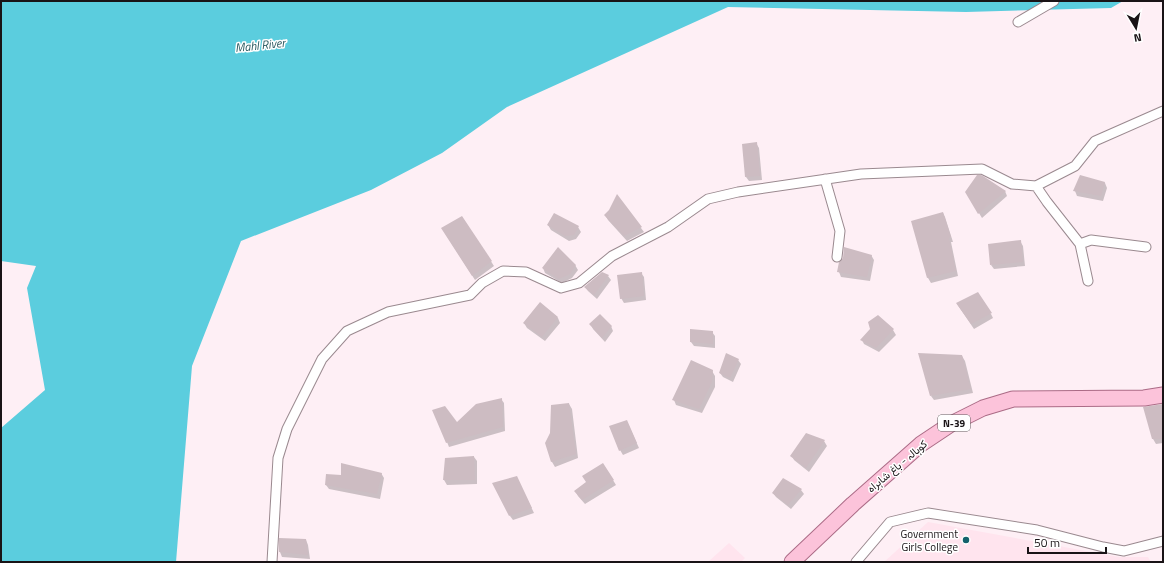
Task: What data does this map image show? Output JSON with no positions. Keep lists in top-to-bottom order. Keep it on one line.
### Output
{"streets":{"main road":["N-39","کوہالہ - باغ شاہراہ"]},"water":["Mahl River"],"places":["Government Girls College"],"scale_bar":"50 m","north":"bottom"}
